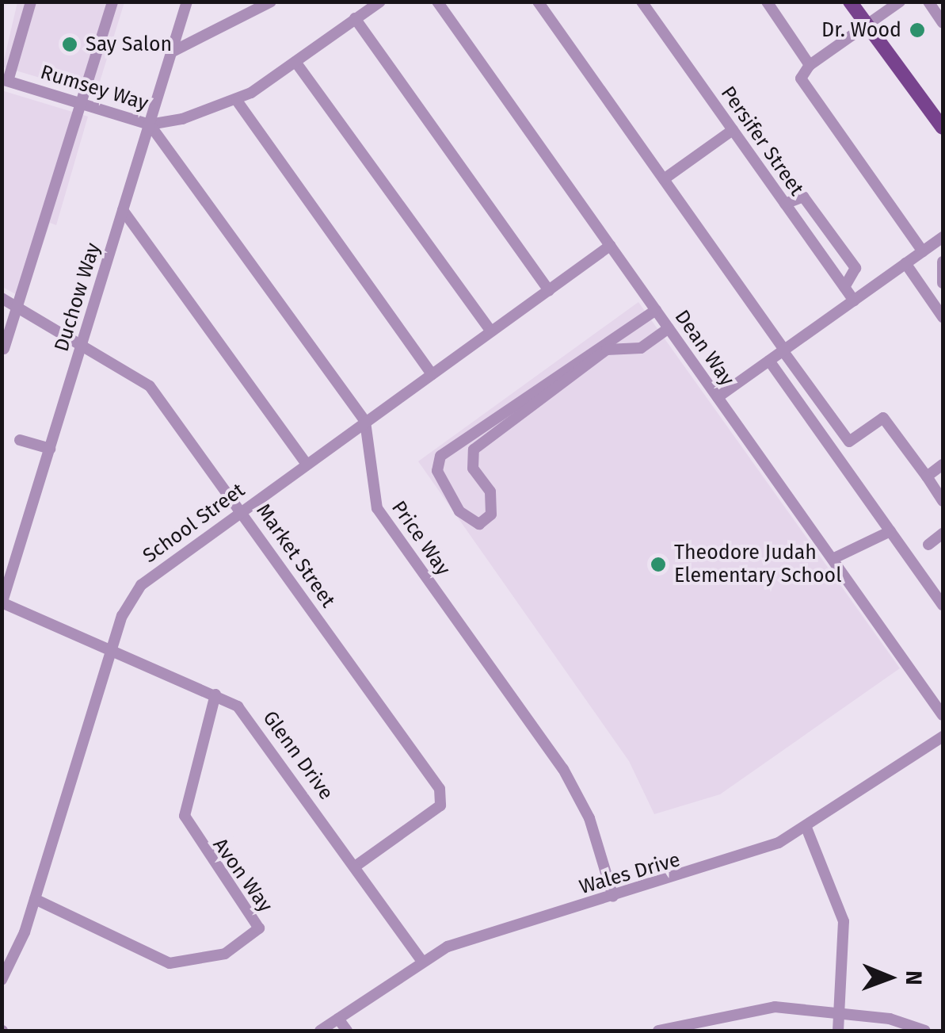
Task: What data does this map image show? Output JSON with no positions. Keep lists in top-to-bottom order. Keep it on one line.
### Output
{"streets":{"street":["Rumsey Way","Persifer Street","Duchow Way","Dean Way","School Street","Price Way","Market Street","Glenn Drive","Wales Drive","Avon Way"]},"crossings":[["Rumsey Way","Duchow Way"],["Rumsey Way","Price Way"],["Duchow Way","Price Way"],["Duchow Way","Market Street"],["Duchow Way","Glenn Drive"],["Dean Way","School Street"],["School Street","Price Way"],["School Street","Market Street"],["School Street","Glenn Drive"],["School Street","Avon Way"],["Price Way","Wales Drive"],["Market Street","Glenn Drive"],["Glenn Drive","Wales Drive"],["Glenn Drive","Avon Way"]],"places":["Dr. Wood","Say Salon","Theodore Judah Elementary School"],"north":"right"}
